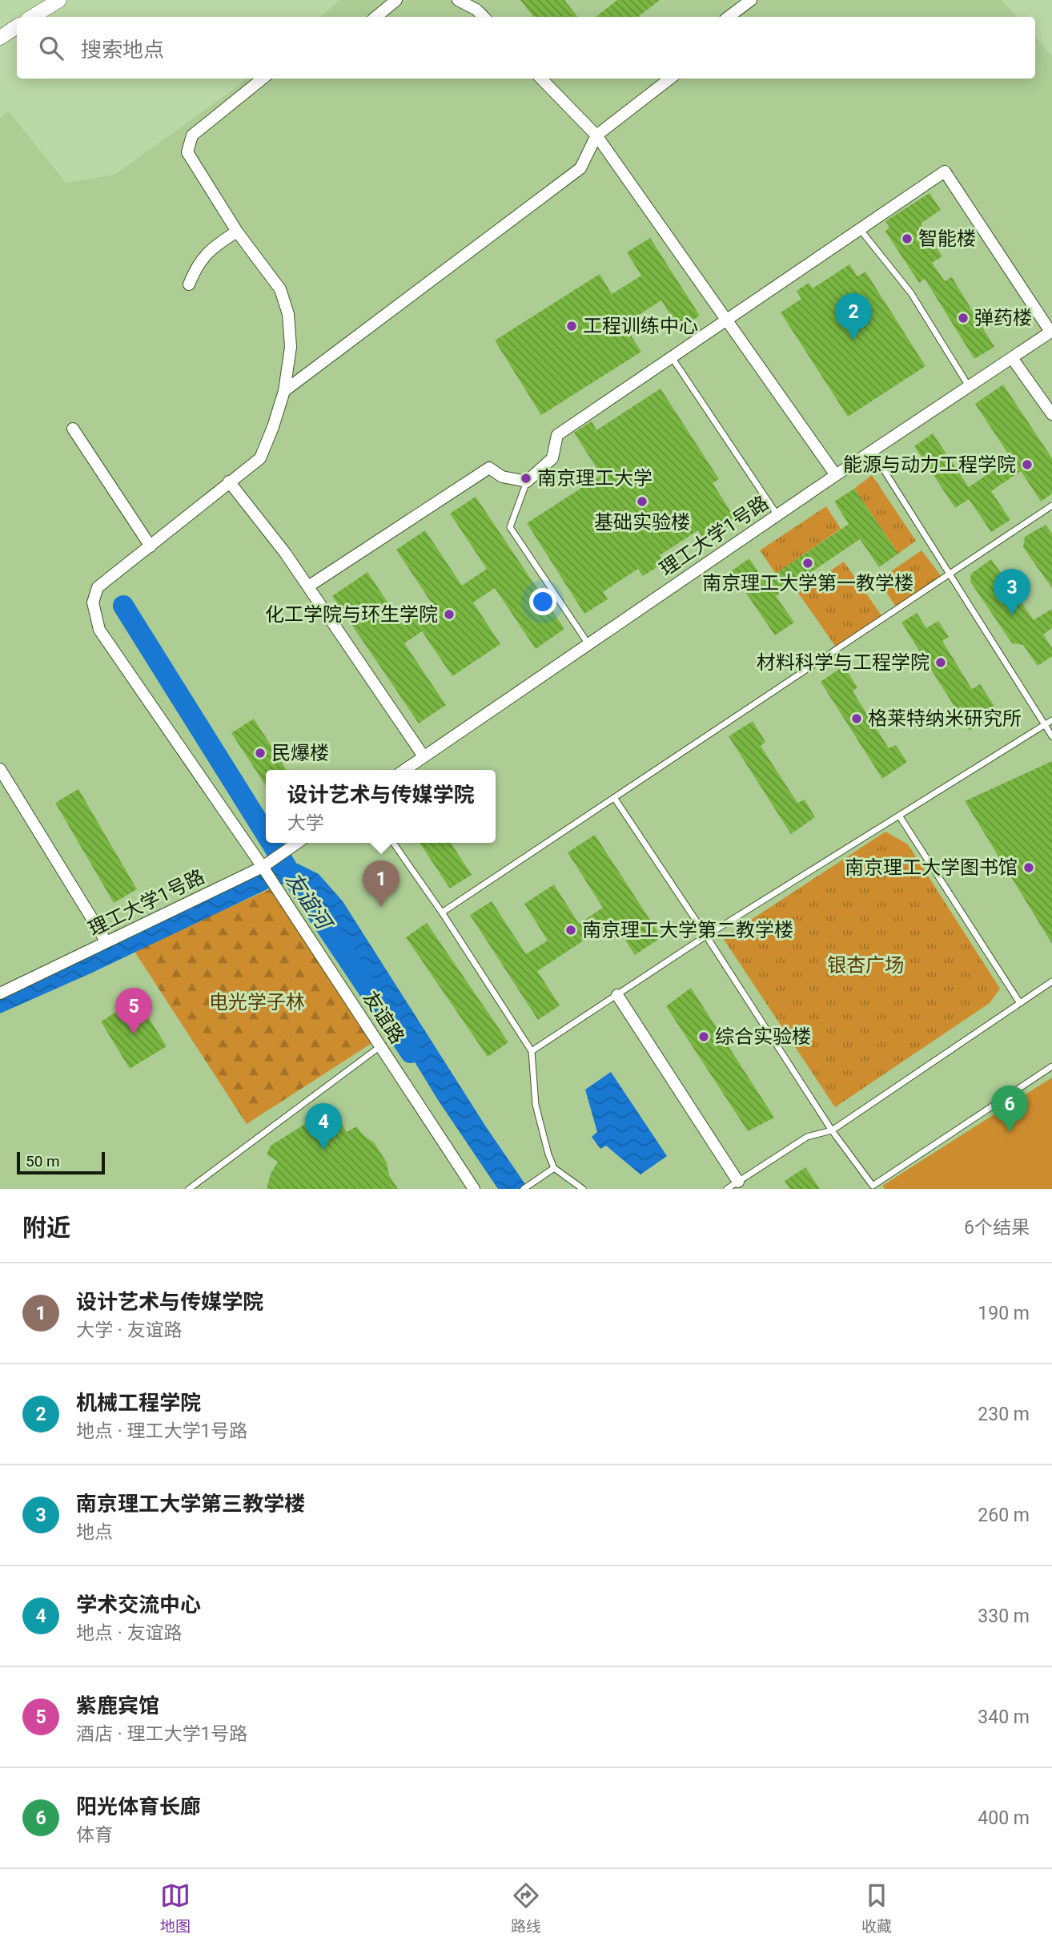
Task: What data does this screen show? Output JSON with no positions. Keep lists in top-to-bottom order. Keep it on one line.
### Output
{"streets":{"street":["理工大学1号路","友谊路"]},"crossings":[["理工大学1号路","友谊路"]],"water":["友谊河"],"parks":["银杏广场","电光学子林"],"places":["智能楼","弹药楼","工程训练中心","能源与动力工程学院","南京理工大学","基础实验楼","南京理工大学第一教学楼","化工学院与环生学院","材料科学与工程学院","格莱特纳米研究所","民爆楼","南京理工大学图书馆","南京理工大学第二教学楼","综合实验楼"],"scale_bar":"50 m","page":{"search":"搜索地点","pins":["2","3","1","5","6","4"],"popup":["设计艺术与传媒学院","大学"],"scale":"50 m","heading":["附近","6个结果"],"list":[{"mark":"1","name":"设计艺术与传媒学院","note":"大学 · 友谊路","value":"190 m"},{"mark":"2","name":"机械工程学院","note":"地点 · 理工大学1号路","value":"230 m"},{"mark":"3","name":"南京理工大学第三教学楼","note":"地点","value":"260 m"},{"mark":"4","name":"学术交流中心","note":"地点 · 友谊路","value":"330 m"},{"mark":"5","name":"紫鹿宾馆","note":"酒店 · 理工大学1号路","value":"340 m"},{"mark":"6","name":"阳光体育长廊","note":"体育","value":"400 m"}],"nav":["地图","路线","收藏"]}}
